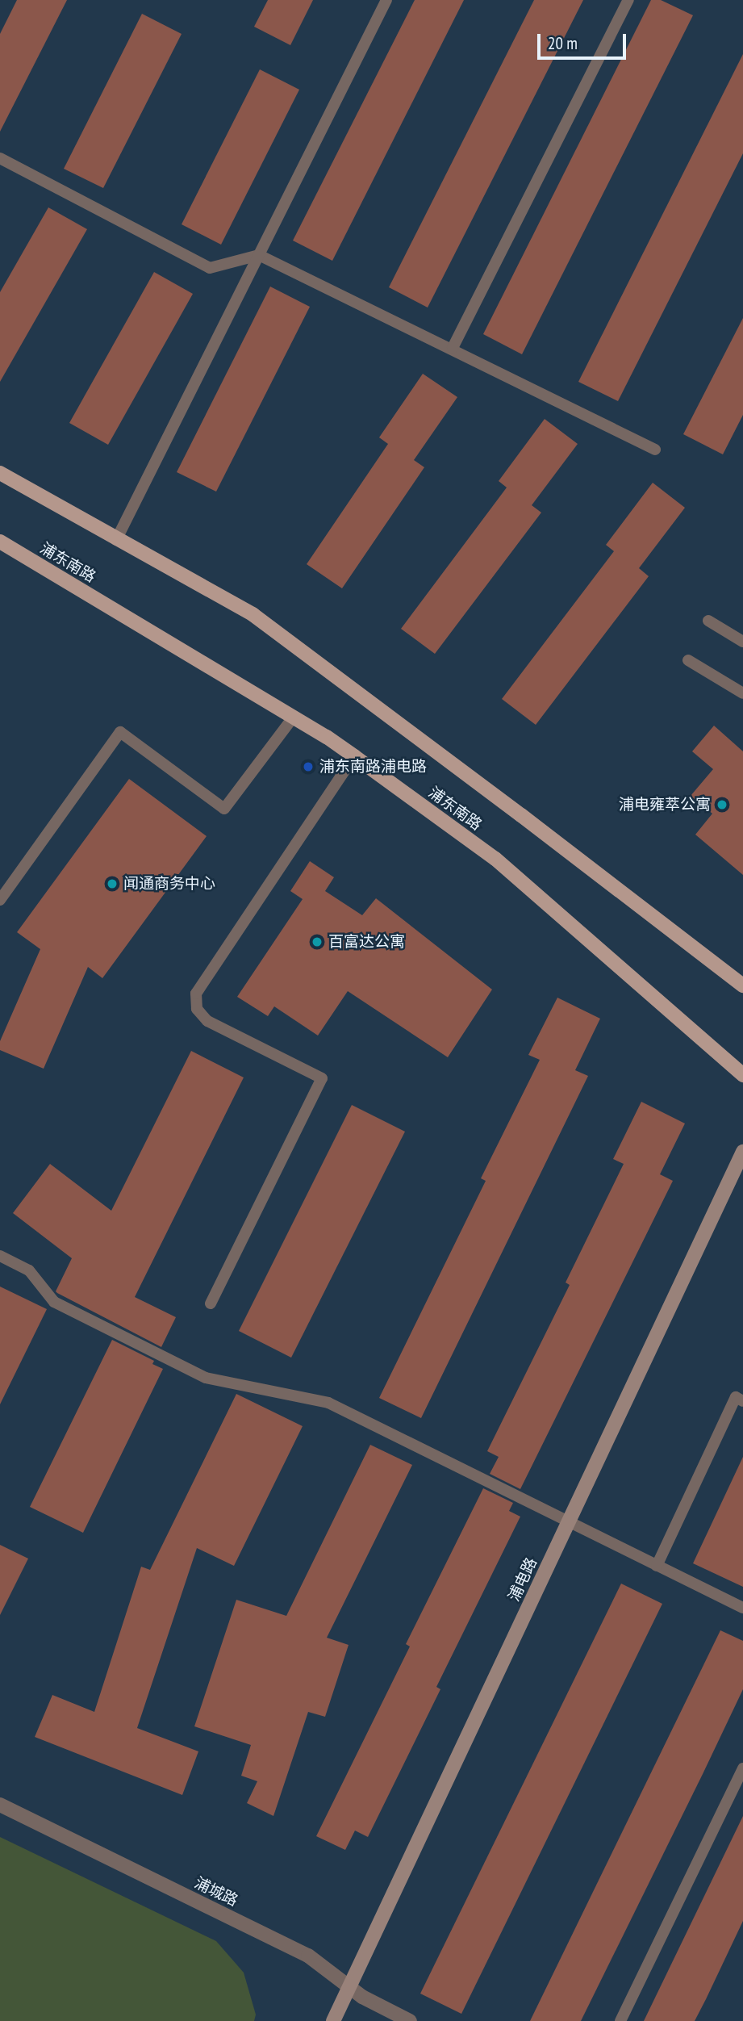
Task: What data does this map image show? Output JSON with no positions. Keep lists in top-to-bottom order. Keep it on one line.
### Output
{"streets":{"main road":["浦东南路"],"street":["浦电路","浦城路"]},"crossings":[["浦电路","浦城路"]],"places":["浦东南路浦电路","浦电雍萃公寓","闻通商务中心","百富达公寓"],"scale_bar":"20 m"}
